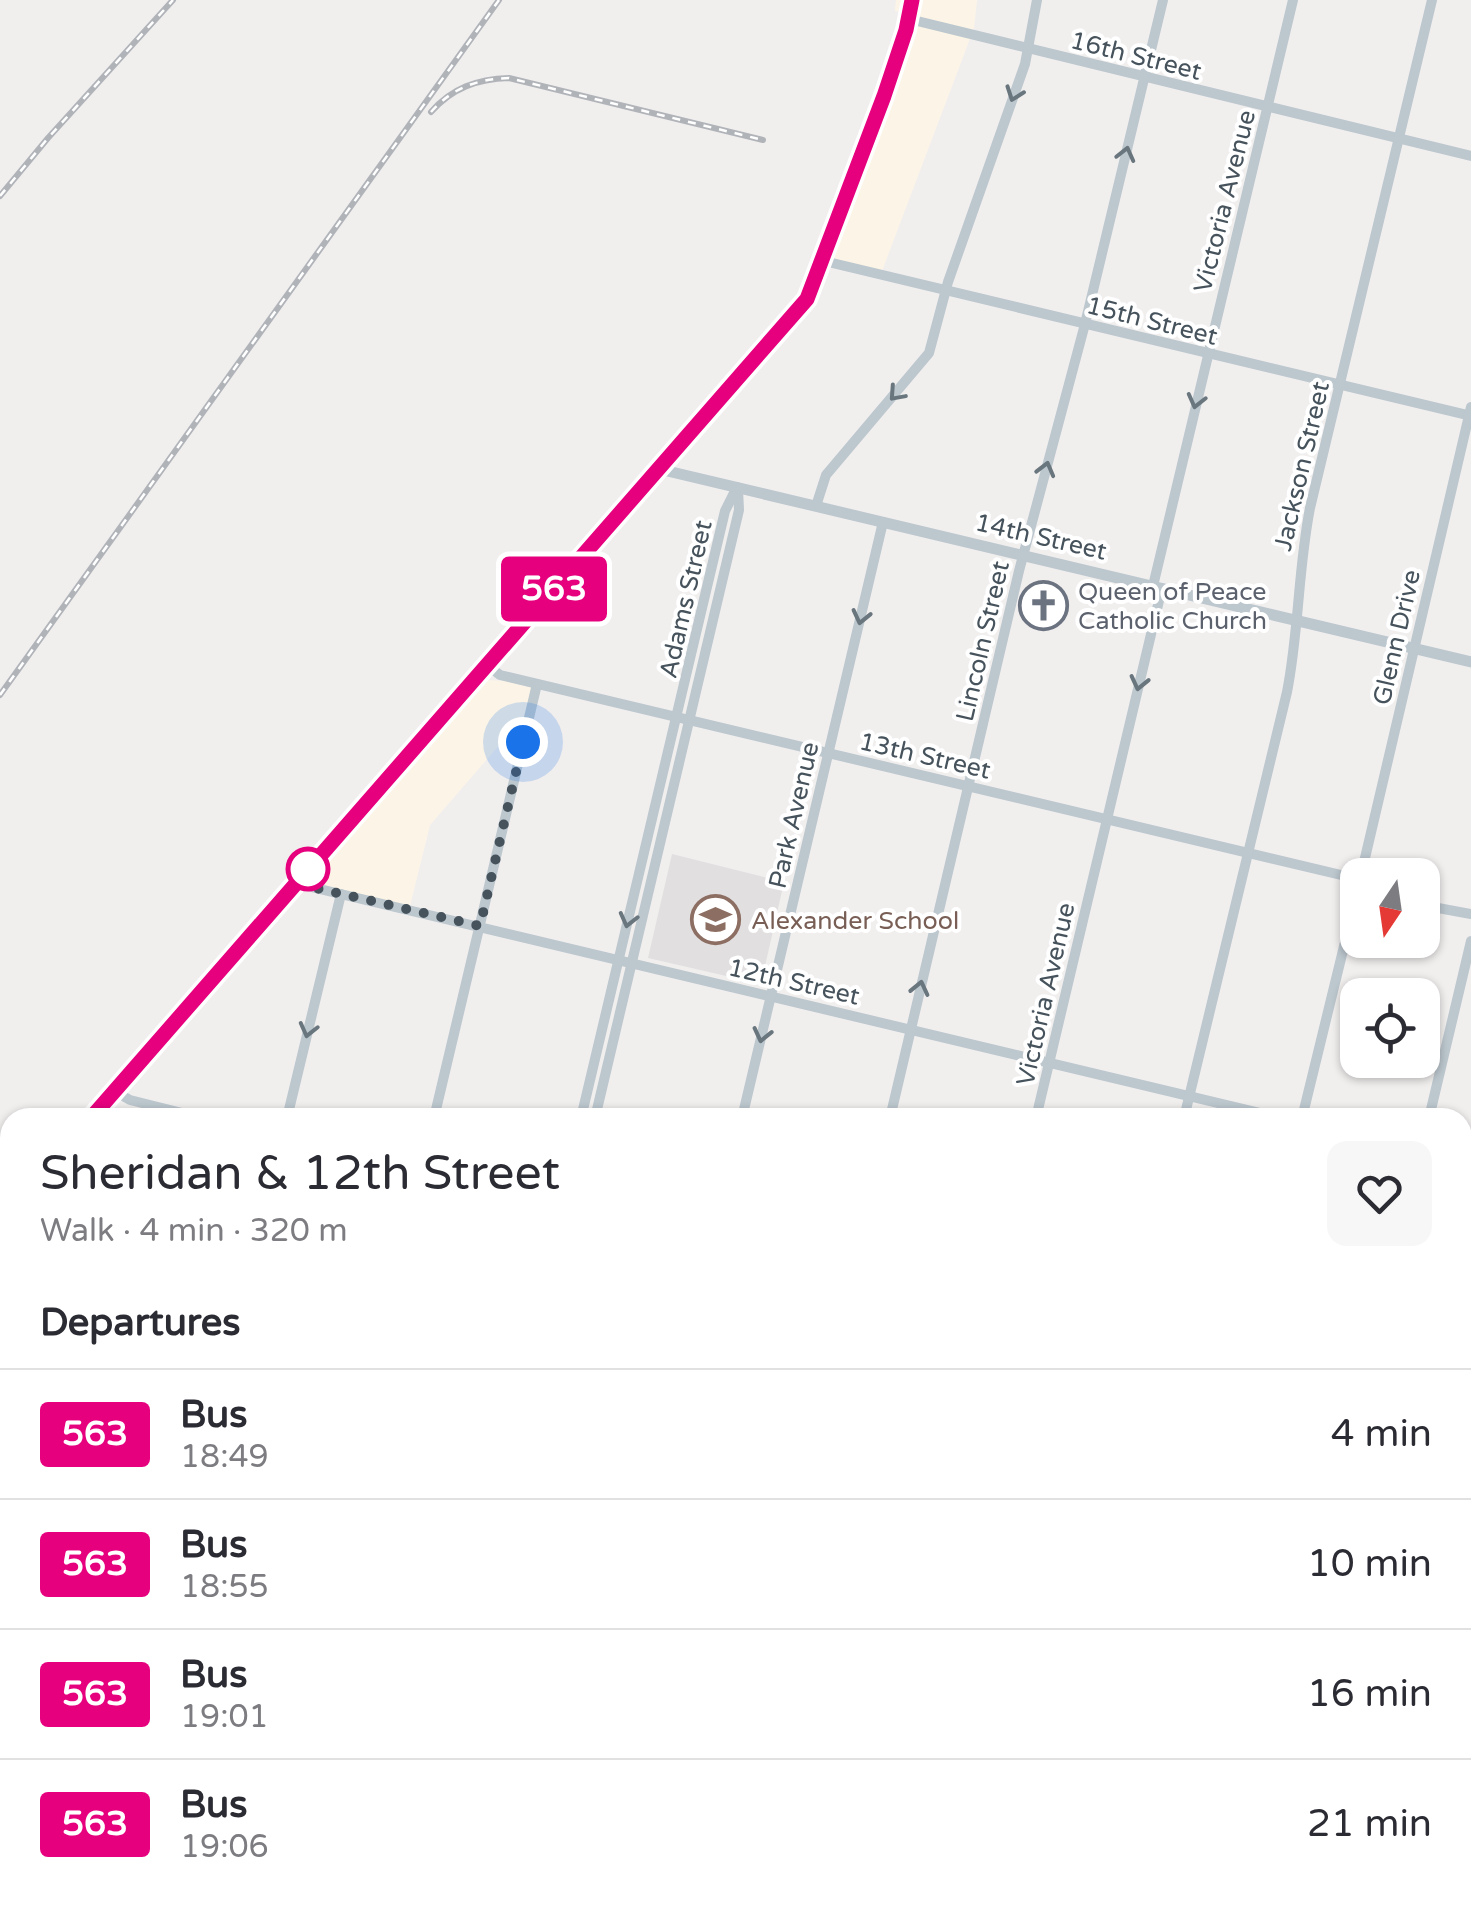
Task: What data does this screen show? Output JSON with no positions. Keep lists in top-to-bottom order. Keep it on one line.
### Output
{"streets":{"street":["16th Street","Victoria Avenue","15th Street","Jackson Street","14th Street","Adams Street","Glenn Drive","Lincoln Street","13th Street","Park Avenue","12th Street"]},"crossings":[["16th Street","Victoria Avenue"],["16th Street","Jackson Street"],["16th Street","Lincoln Street"],["Victoria Avenue","15th Street"],["Victoria Avenue","14th Street"],["Victoria Avenue","13th Street"],["Victoria Avenue","12th Street"],["15th Street","Jackson Street"],["15th Street","Glenn Drive"],["15th Street","Lincoln Street"],["Jackson Street","14th Street"],["Jackson Street","13th Street"],["Jackson Street","12th Street"],["14th Street","Adams Street"],["14th Street","Glenn Drive"],["14th Street","Lincoln Street"],["14th Street","Park Avenue"],["Adams Street","13th Street"],["Adams Street","12th Street"],["Lincoln Street","13th Street"],["Lincoln Street","12th Street"],["13th Street","Park Avenue"],["Park Avenue","12th Street"]],"one_way":["Victoria Avenue","Lincoln Street","Park Avenue"],"places":{"church":["Queen of Peace Catholic Church"],"school or university":["Alexander School"]},"lines":["bus line 563"],"north":"bottom","page":{"on_map":"563","heading":[["Sheridan & 12th Street","Walk · 4 min · 320 m"],"Departures"],"list":[{"mark":"563","name":"Bus","note":"18:49","value":"4 min"},{"mark":"563","name":"Bus","note":"18:55","value":"10 min"},{"mark":"563","name":"Bus","note":"19:01","value":"16 min"},{"mark":"563","name":"Bus","note":"19:06","value":"21 min"}]}}
